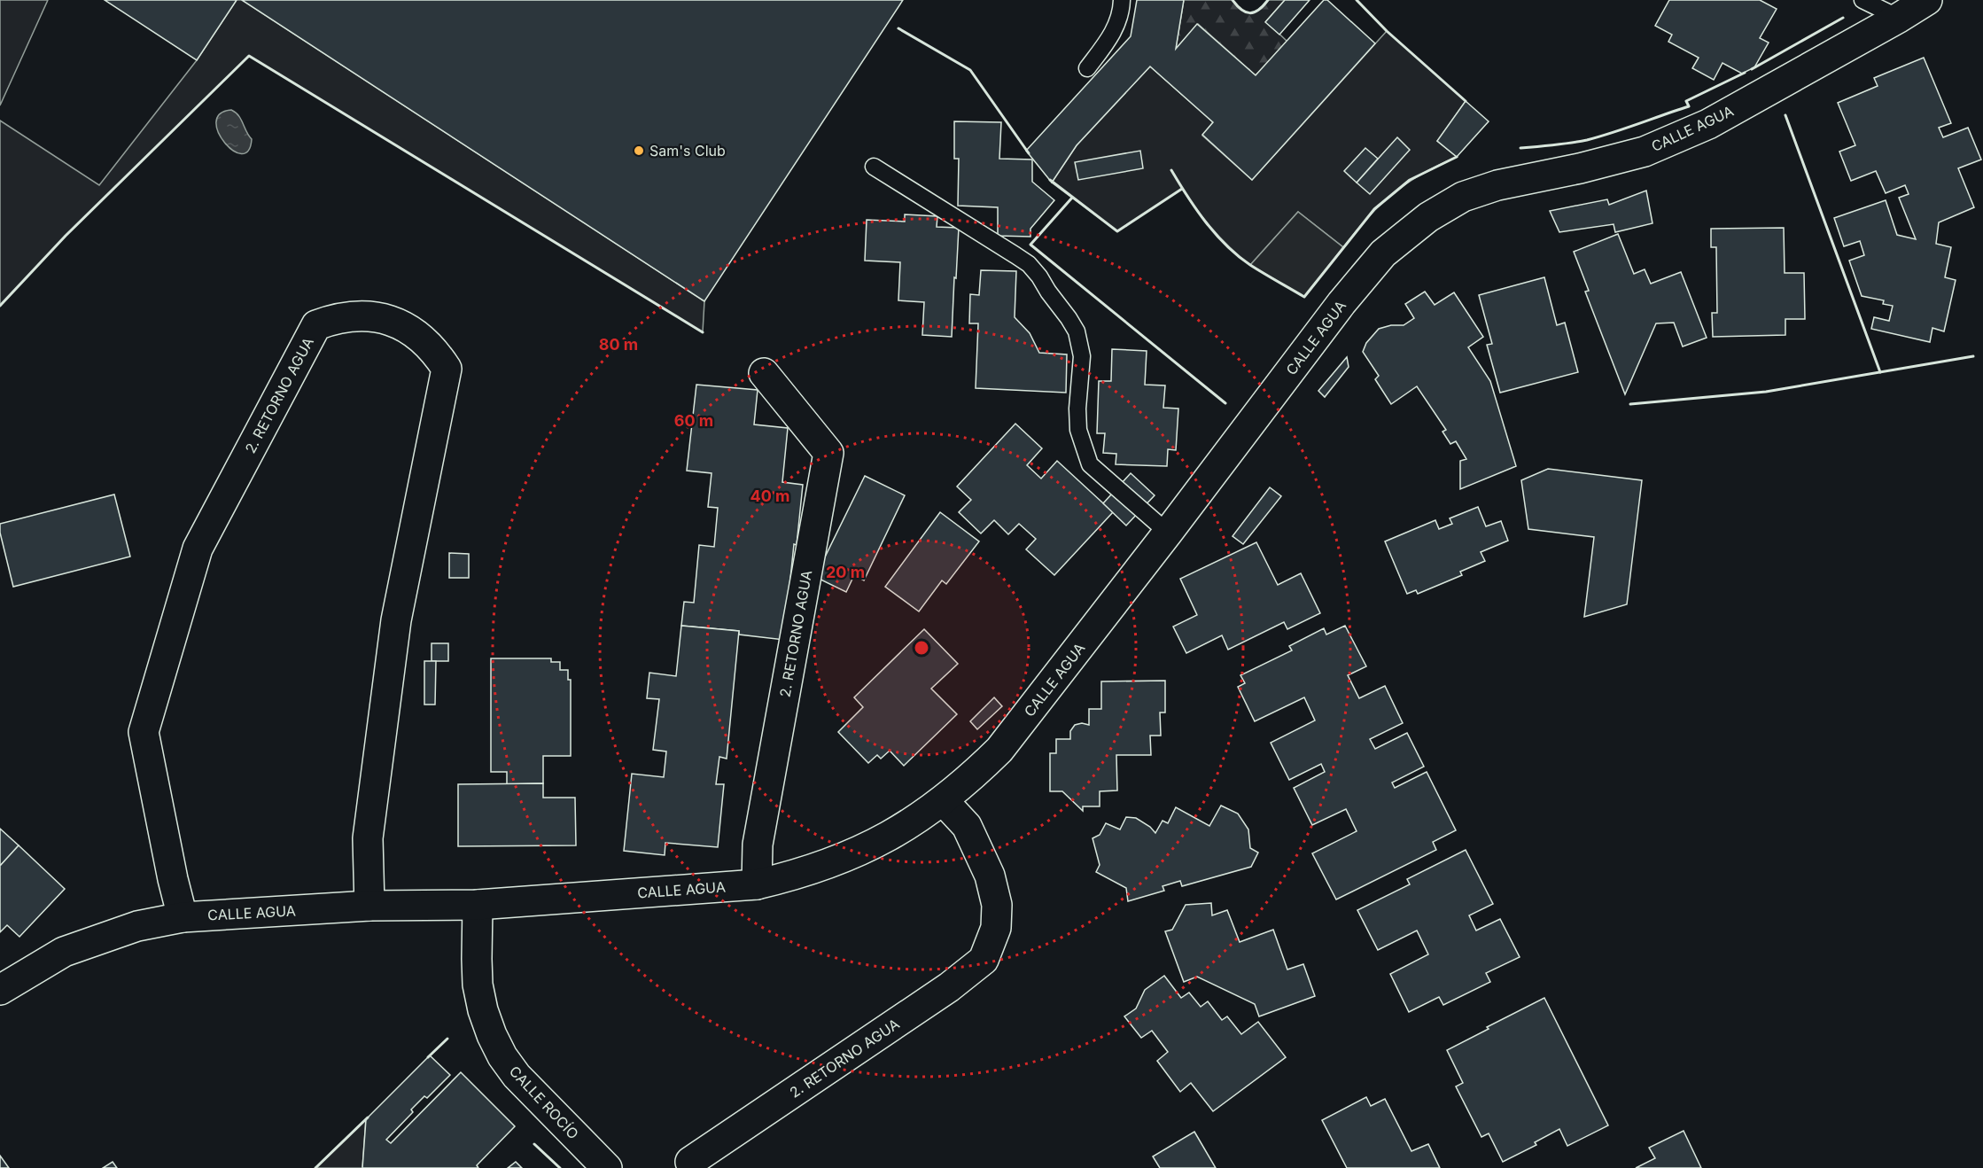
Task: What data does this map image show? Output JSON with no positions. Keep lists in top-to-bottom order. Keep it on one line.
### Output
{"streets":{"street":["CALLE AGUA","2. RETORNO AGUA","CALLE ROCÍO"]},"crossings":[["CALLE AGUA","2. RETORNO AGUA"],["CALLE AGUA","CALLE ROCÍO"]],"places":["Sam's Club"],"rings":["80 m","60 m","40 m","20 m"]}
